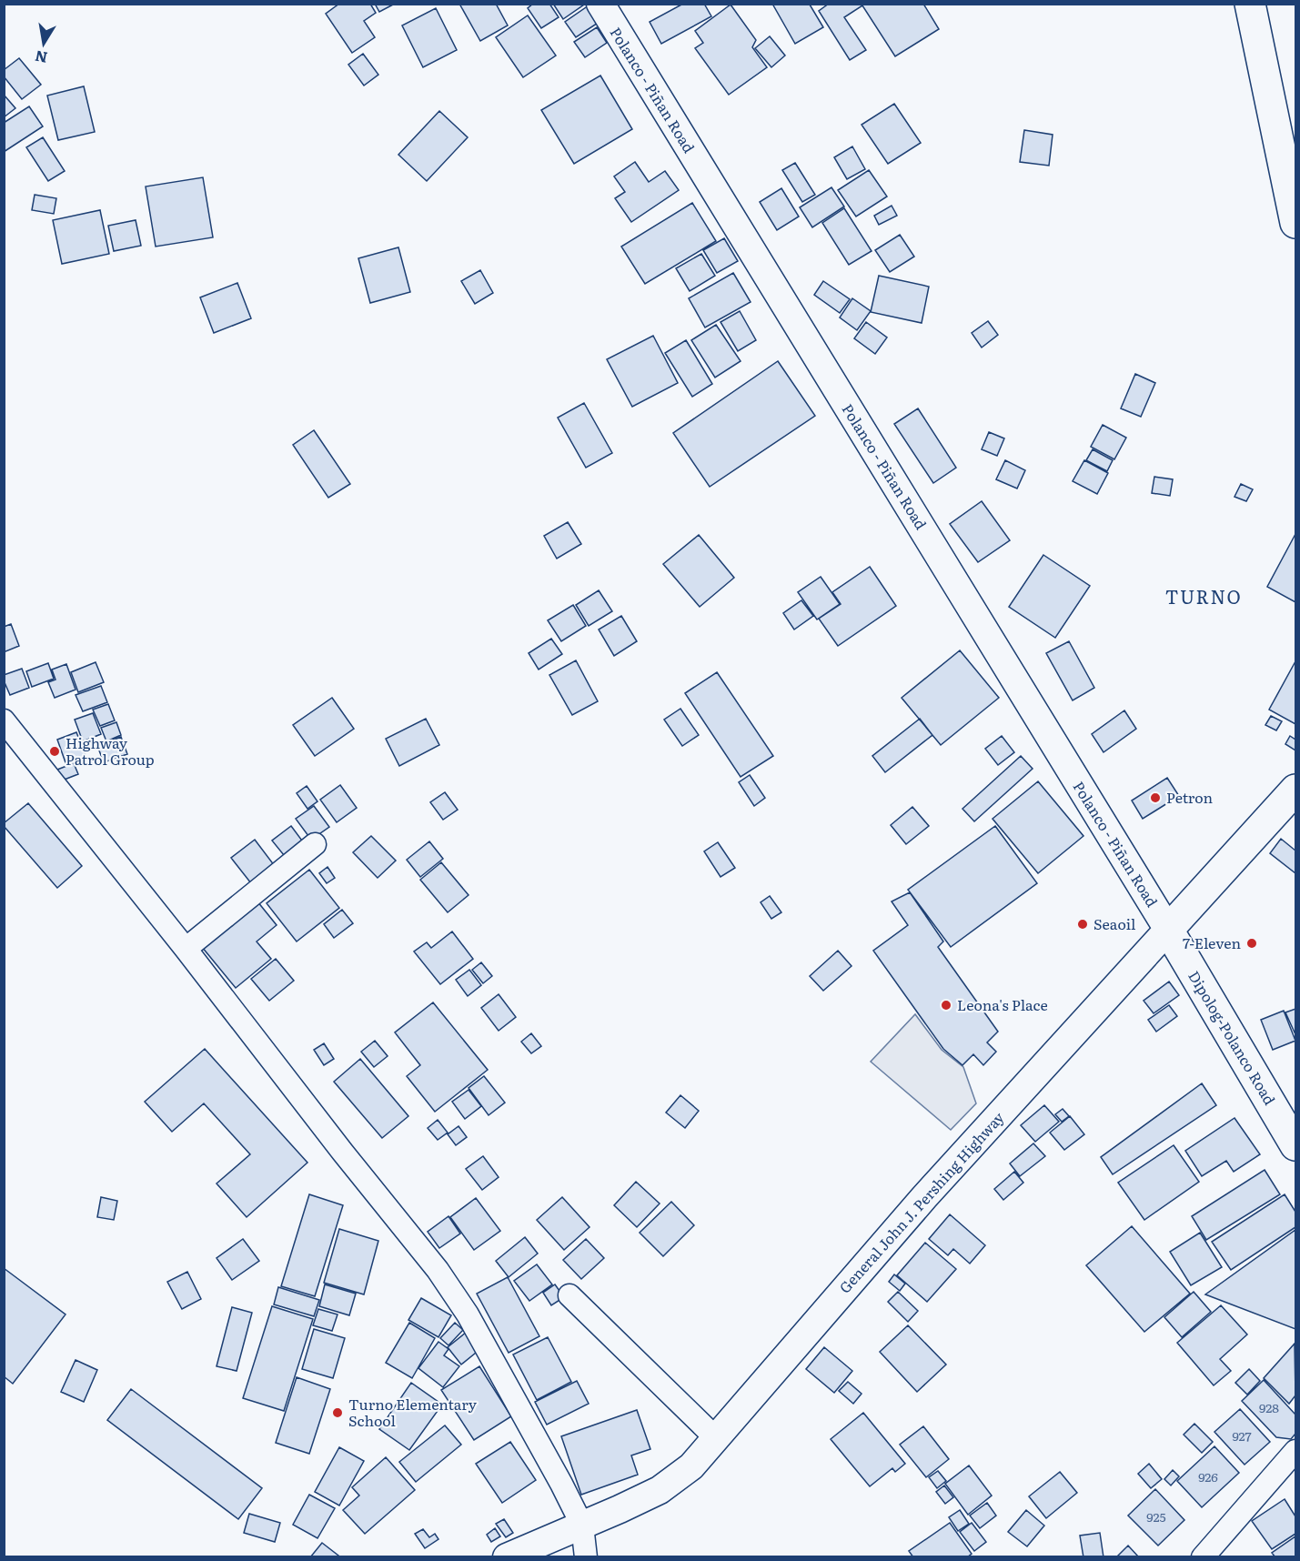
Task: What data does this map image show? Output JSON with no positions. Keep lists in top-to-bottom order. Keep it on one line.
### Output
{"streets":{"highway":["Dipolog-Polanco Road","General John J. Pershing Highway"],"main road":["Polanco - Piñan Road"]},"crossings":[["Polanco - Piñan Road","Dipolog-Polanco Road"],["Polanco - Piñan Road","General John J. Pershing Highway"],["Dipolog-Polanco Road","General John J. Pershing Highway"]],"districts":["TURNO"],"places":["Highway Patrol Group","Petron","Seaoil","7-Eleven","Leona's Place","Turno Elementary School"],"house_numbers":["928","927","926","925"],"north":"bottom"}
